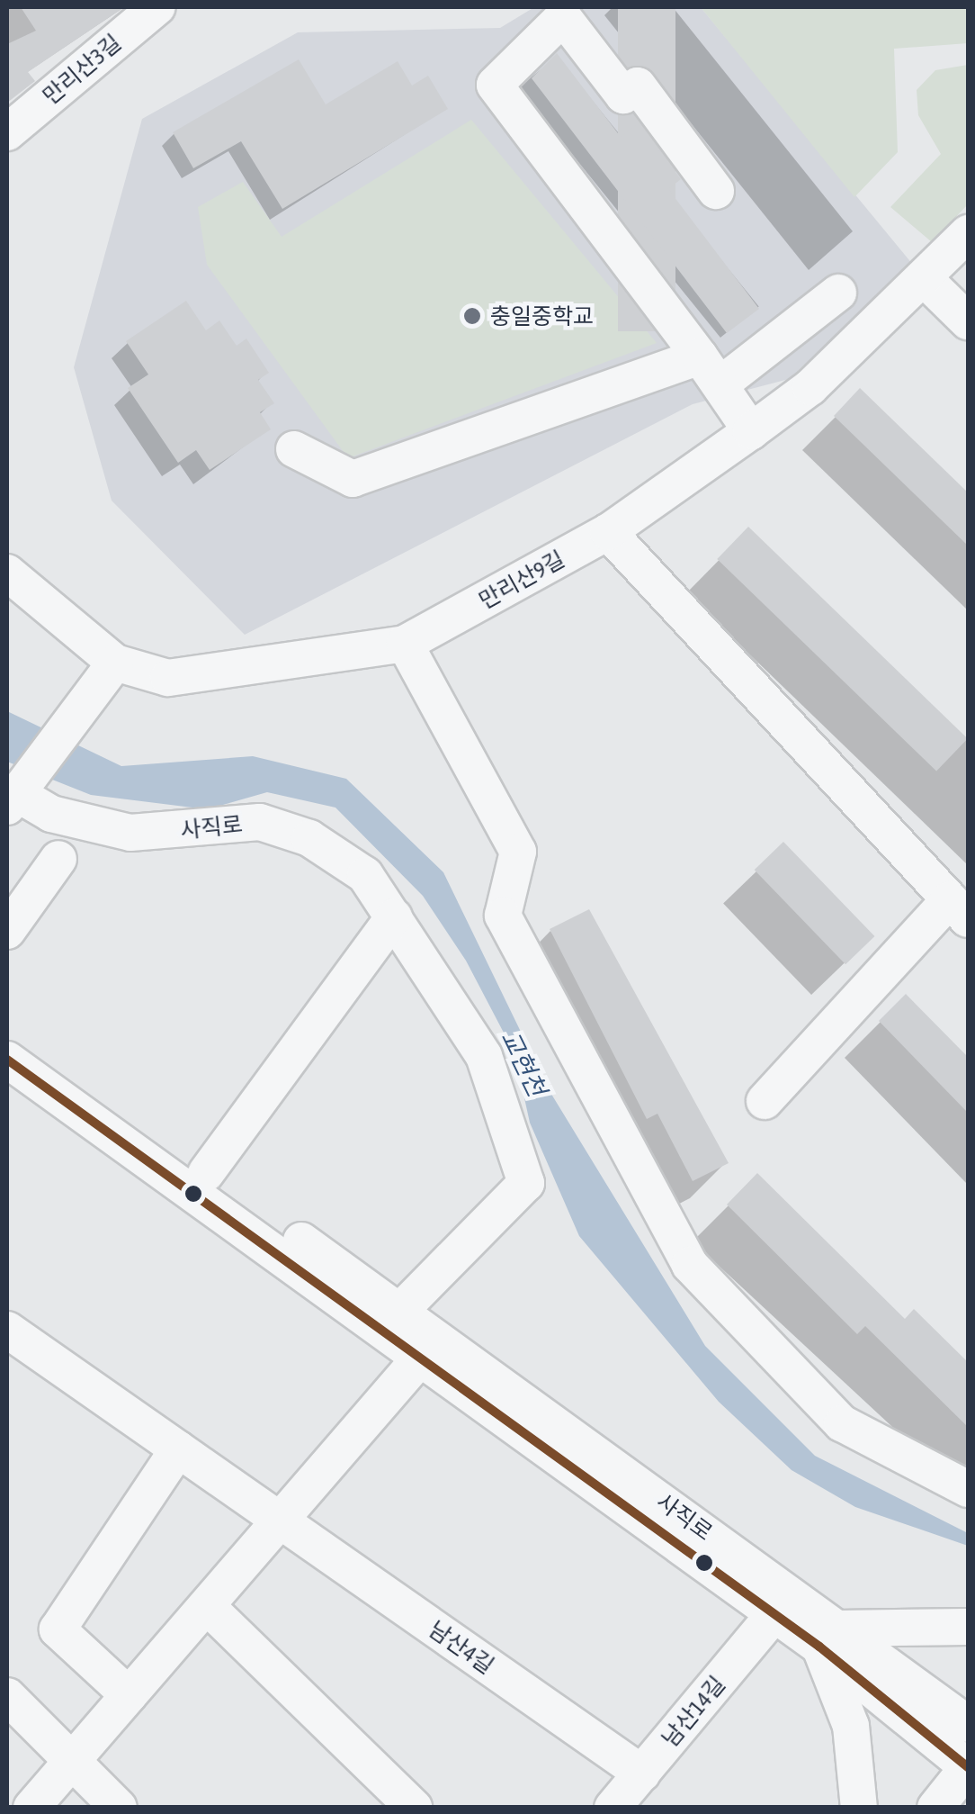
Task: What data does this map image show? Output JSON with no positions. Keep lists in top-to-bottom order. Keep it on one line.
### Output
{"streets":{"street":["만리산3길","만리산9길","사직로","남산4길","남산14길"]},"crossings":[["사직로","남산14길"],["남산4길","남산14길"]],"water":["교현천"],"places":["충일중학교"]}
